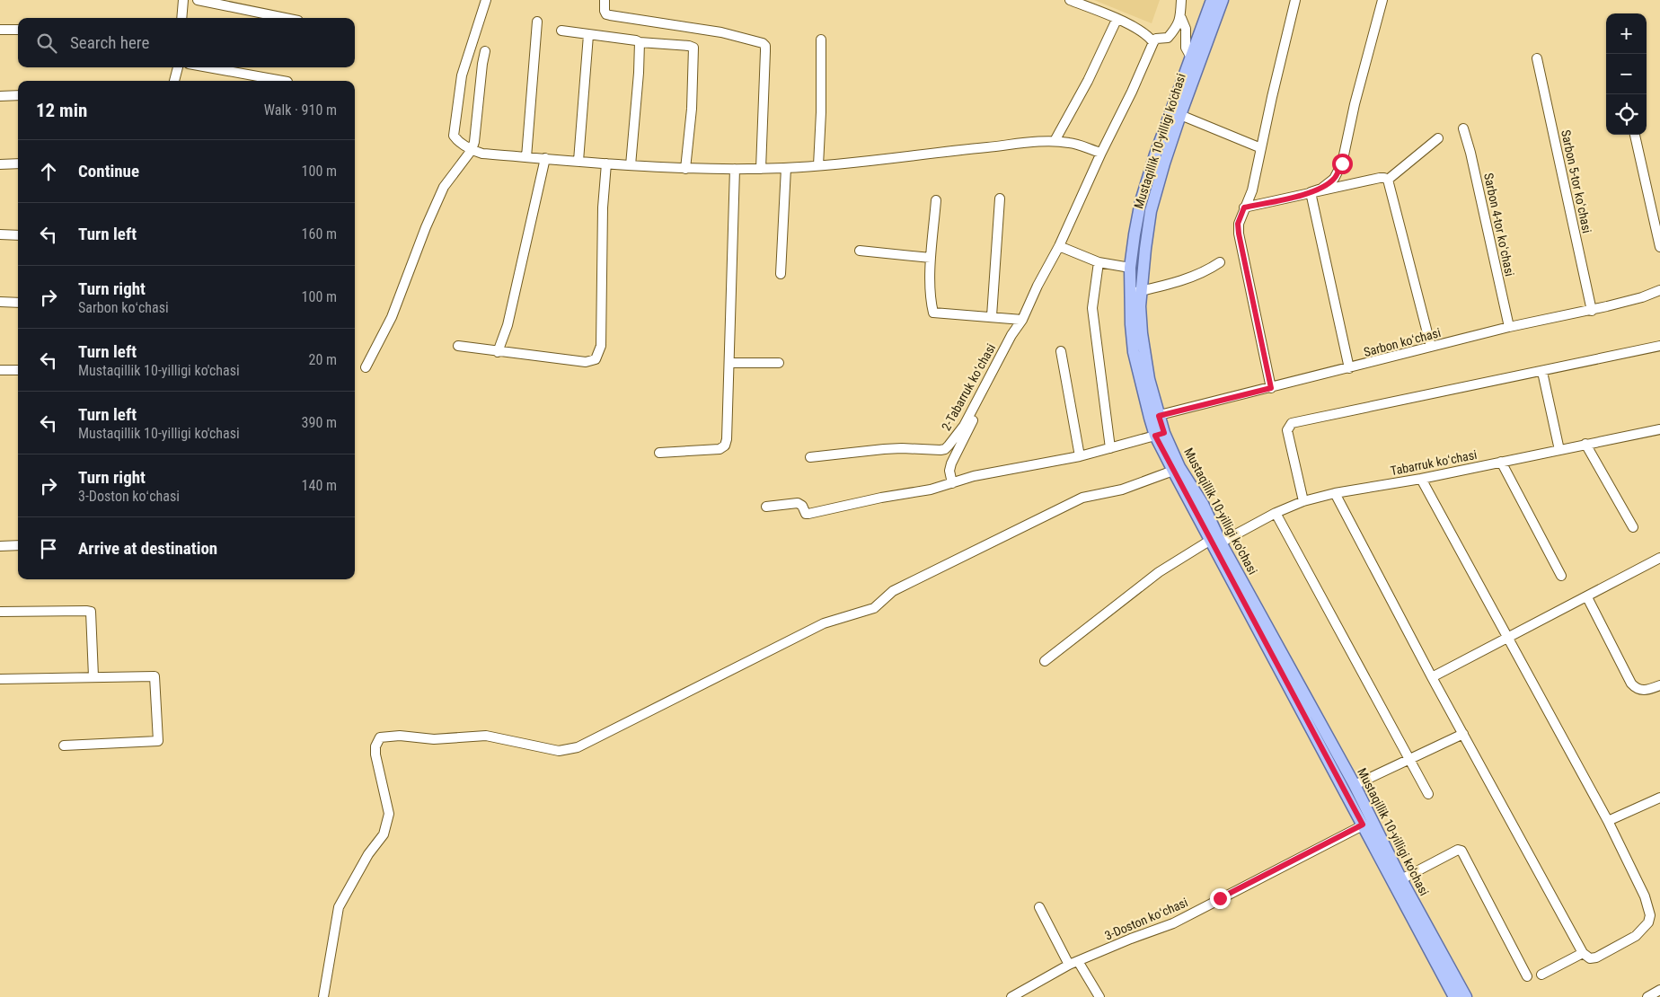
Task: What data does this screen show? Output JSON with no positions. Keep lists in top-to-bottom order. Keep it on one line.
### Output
{"streets":{"main road":["Mustaqillik 10-yilligi ko'chasi"],"street":["Sarbon 5-tor koʻchasi","Sarbon 4-tor koʻchasi","Sarbon koʻchasi","2-Tabarruk koʻchasi","Tabarruk koʻchasi","3-Doston koʻchasi"]},"crossings":[["Mustaqillik 10-yilligi ko'chasi","Sarbon koʻchasi"],["Mustaqillik 10-yilligi ko'chasi","Tabarruk koʻchasi"],["Mustaqillik 10-yilligi ko'chasi","3-Doston koʻchasi"],["Sarbon 5-tor koʻchasi","Sarbon koʻchasi"],["Sarbon 4-tor koʻchasi","Sarbon koʻchasi"]],"page":{"map_buttons":["+","−"],"search":"Search here","heading":["12 min","Walk · 910 m"],"list":[["Continue","100 m"],["Turn left","160 m"],["Turn right","Sarbon koʻchasi","100 m"],["Turn left","Mustaqillik 10-yilligi ko'chasi","20 m"],["Turn left","Mustaqillik 10-yilligi ko'chasi","390 m"],["Turn right","3-Doston koʻchasi","140 m"],"Arrive at destination"]}}
